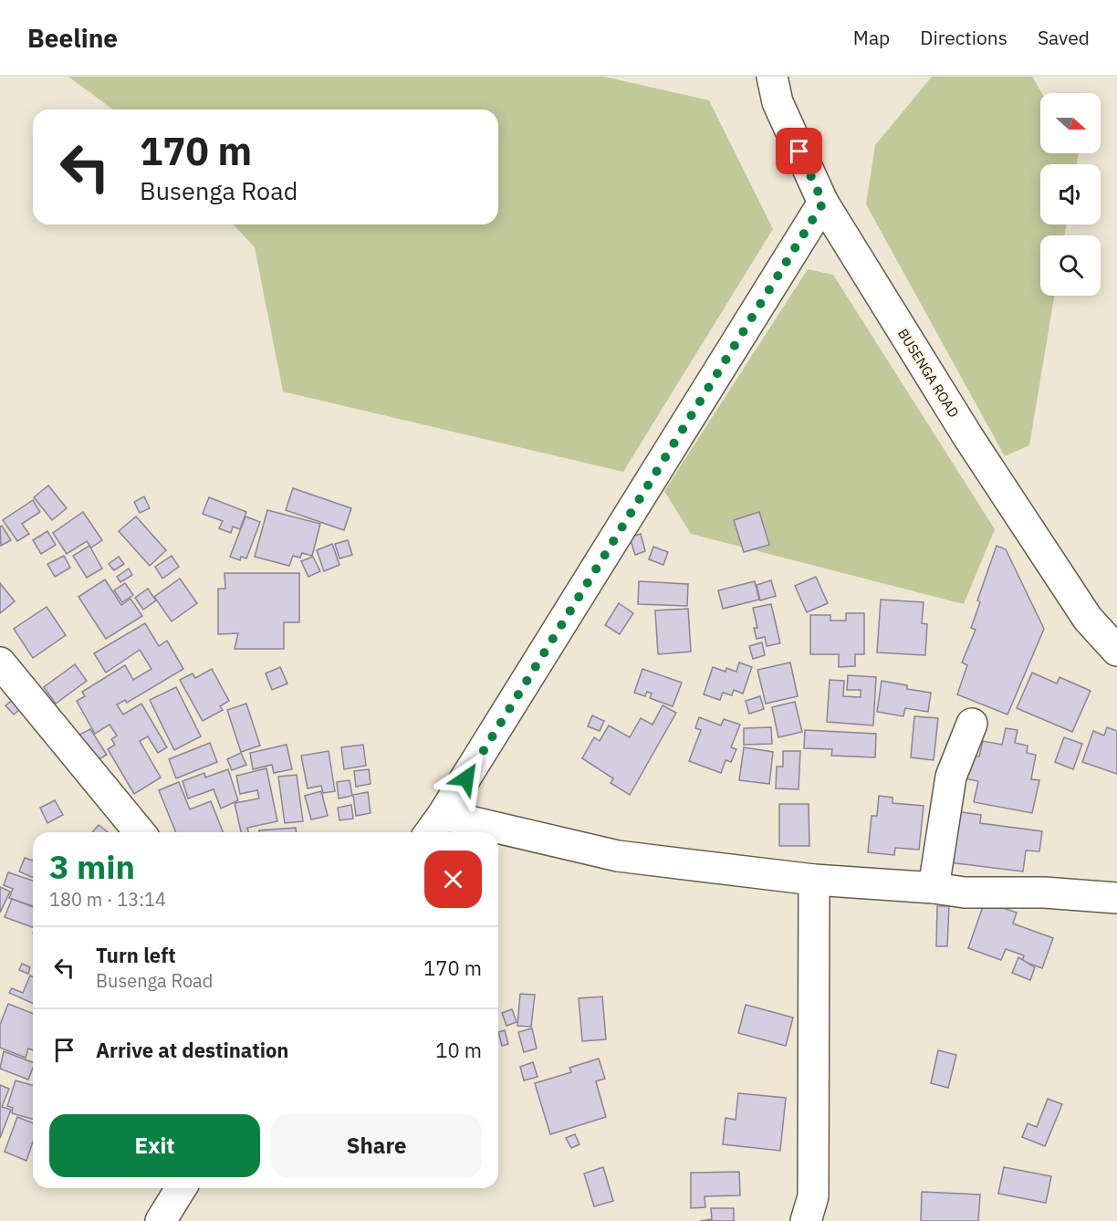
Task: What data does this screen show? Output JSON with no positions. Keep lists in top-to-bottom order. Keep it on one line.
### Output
{"streets":{"street":["BUSENGA ROAD"]},"north":"right","page":{"header":"Beeline","nav":["Map","Directions","Saved"],"turn":["170 m","Busenga Road"],"heading":["3 min","180 m · 13:14"],"list":[{"name":"Turn left","note":"Busenga Road","value":"170 m"},{"name":"Arrive at destination","value":"10 m"}],"buttons":["Exit","Share"]}}
